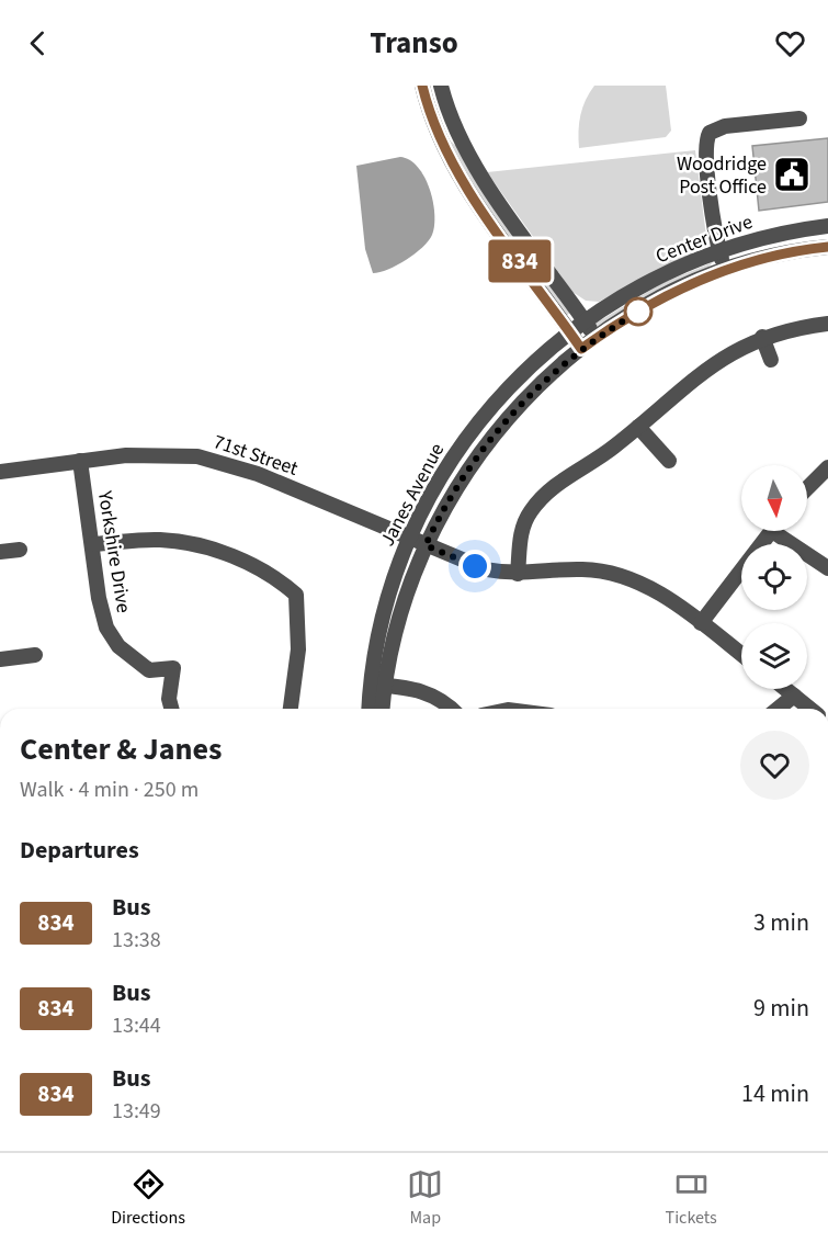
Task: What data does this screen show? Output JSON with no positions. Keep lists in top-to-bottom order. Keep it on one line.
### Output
{"streets":{"street":["Center Drive","71st Street","Janes Avenue","Yorkshire Drive"]},"crossings":[["Center Drive","Janes Avenue"],["71st Street","Janes Avenue"],["71st Street","Yorkshire Drive"]],"places":{"public building":["Woodridge Post Office"]},"lines":["bus line 834"],"north":"bottom","page":{"header":"Transo","on_map":"834","heading":[["Center & Janes","Walk · 4 min · 250 m"],"Departures"],"list":[{"mark":"834","name":"Bus","note":"13:38","value":"3 min"},{"mark":"834","name":"Bus","note":"13:44","value":"9 min"},{"mark":"834","name":"Bus","note":"13:49","value":"14 min"}],"tabs":["Directions","Map","Tickets"]}}
